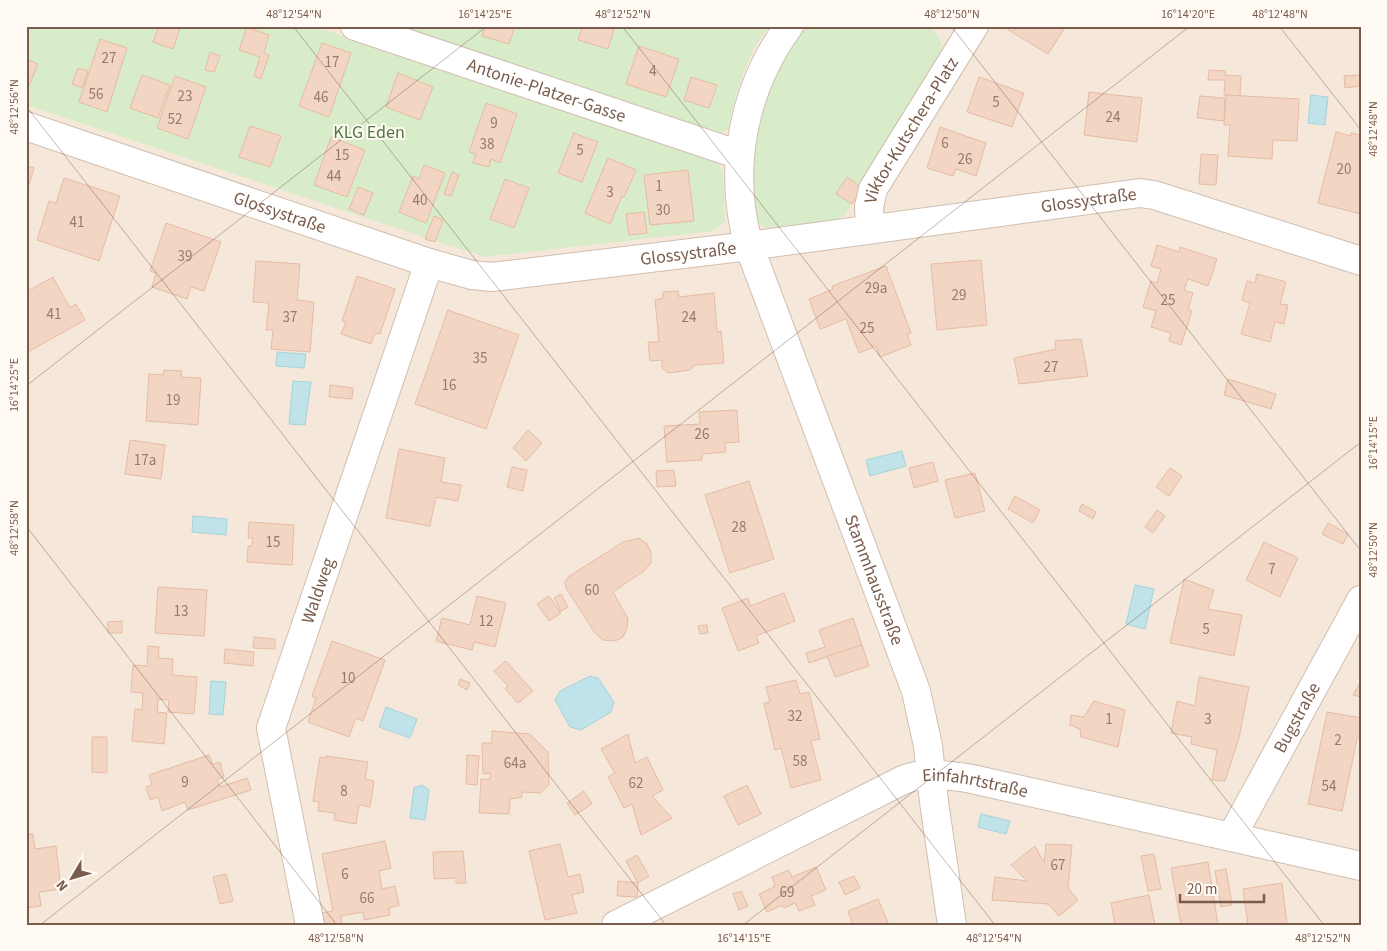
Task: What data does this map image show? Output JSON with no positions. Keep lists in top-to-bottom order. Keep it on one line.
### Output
{"streets":{"street":["Antonie-Platzer-Gasse","Viktor-Kutschera-Platz","Glossystraße","Stammhausstraße","Waldweg","Bugstraße","Einfahrtstraße"]},"crossings":[["Viktor-Kutschera-Platz","Glossystraße"],["Glossystraße","Stammhausstraße"],["Glossystraße","Waldweg"],["Stammhausstraße","Einfahrtstraße"],["Bugstraße","Einfahrtstraße"]],"parks":["KLG Eden"],"house_numbers":["27","17","4","56","23","46","5","24","52","9","6","38","5","15","26","20","44","1","3","40","30","41","39","29a","29","25","41","37","24","25","35","27","16","19","26","17a","28","15","7","60","13","12","5","10","32","1","3","2","58","64a","9","62","54","8","67","6","69","66"],"scale_bar":"20 m","north":"bottom left","coordinates":["48°12'54\"N","16°14'25\"E","48°12'52\"N","48°12'50\"N","16°14'20\"E","48°12'48\"N","48°12'56\"N","16°14'15\"E","48°12'58\"N"]}
